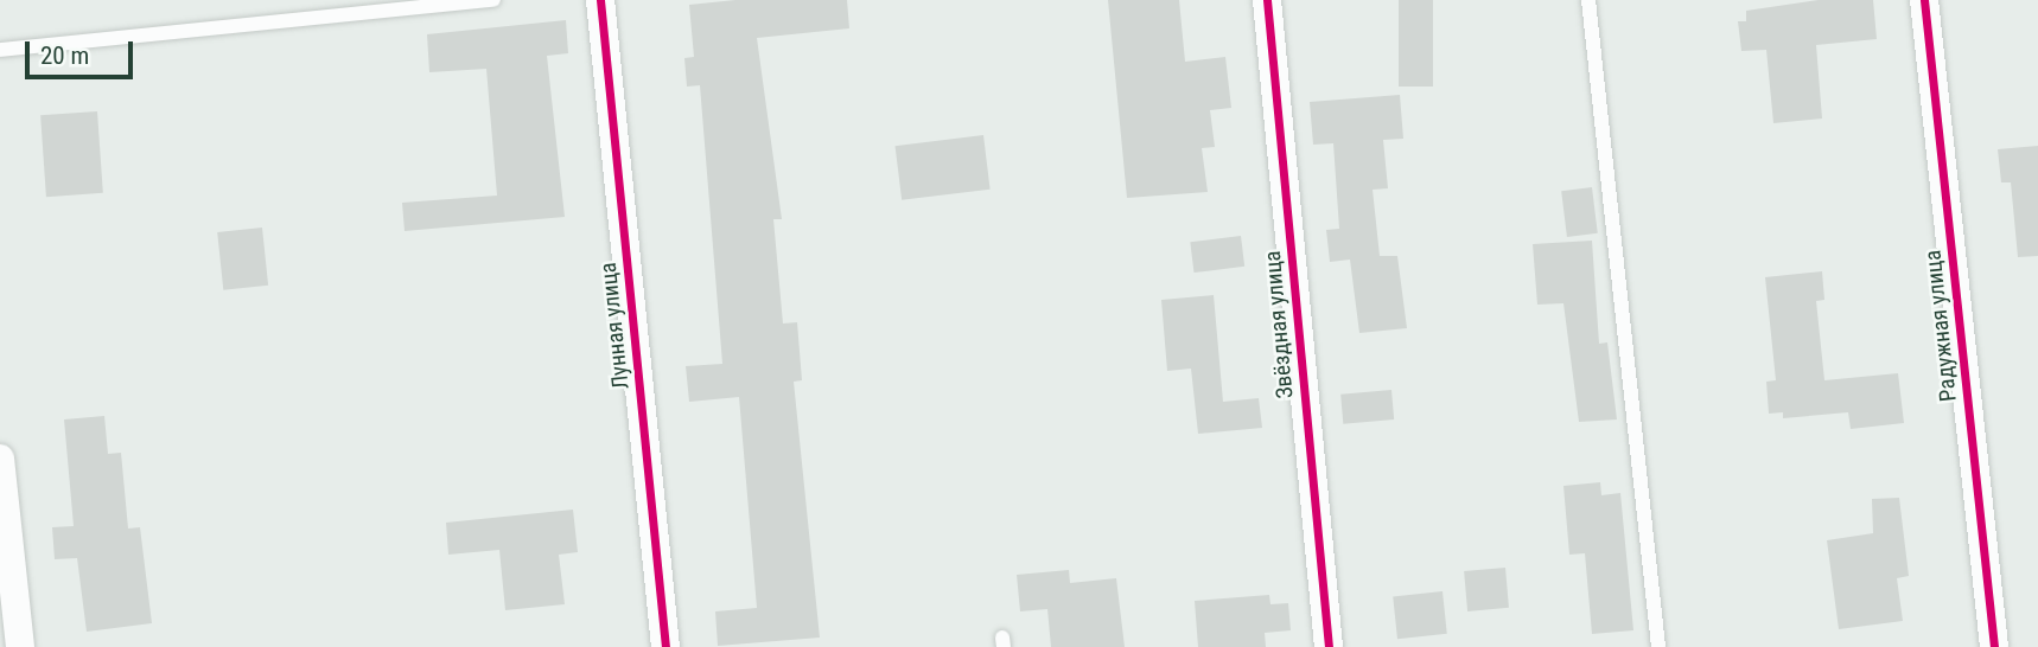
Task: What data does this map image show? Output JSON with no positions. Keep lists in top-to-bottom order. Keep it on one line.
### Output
{"streets":{"street":["Звёздная улица","Лунная улица","Радужная улица"]},"scale_bar":"20 m"}
